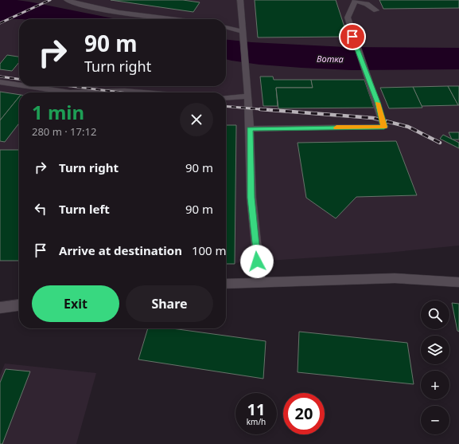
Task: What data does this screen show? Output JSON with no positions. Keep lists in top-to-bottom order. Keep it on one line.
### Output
{"water":["Вотка"],"page":{"turn":["90 m","Turn right"],"heading":["1 min","280 m · 17:12"],"list":[{"name":"Turn right","value":"90 m"},{"name":"Turn left","value":"90 m"},{"name":"Arrive at destination","value":"100 m"}],"buttons":["Exit","Share"],"map_buttons":["+","−"],"speed":"11 km/h","limit":"20"}}
